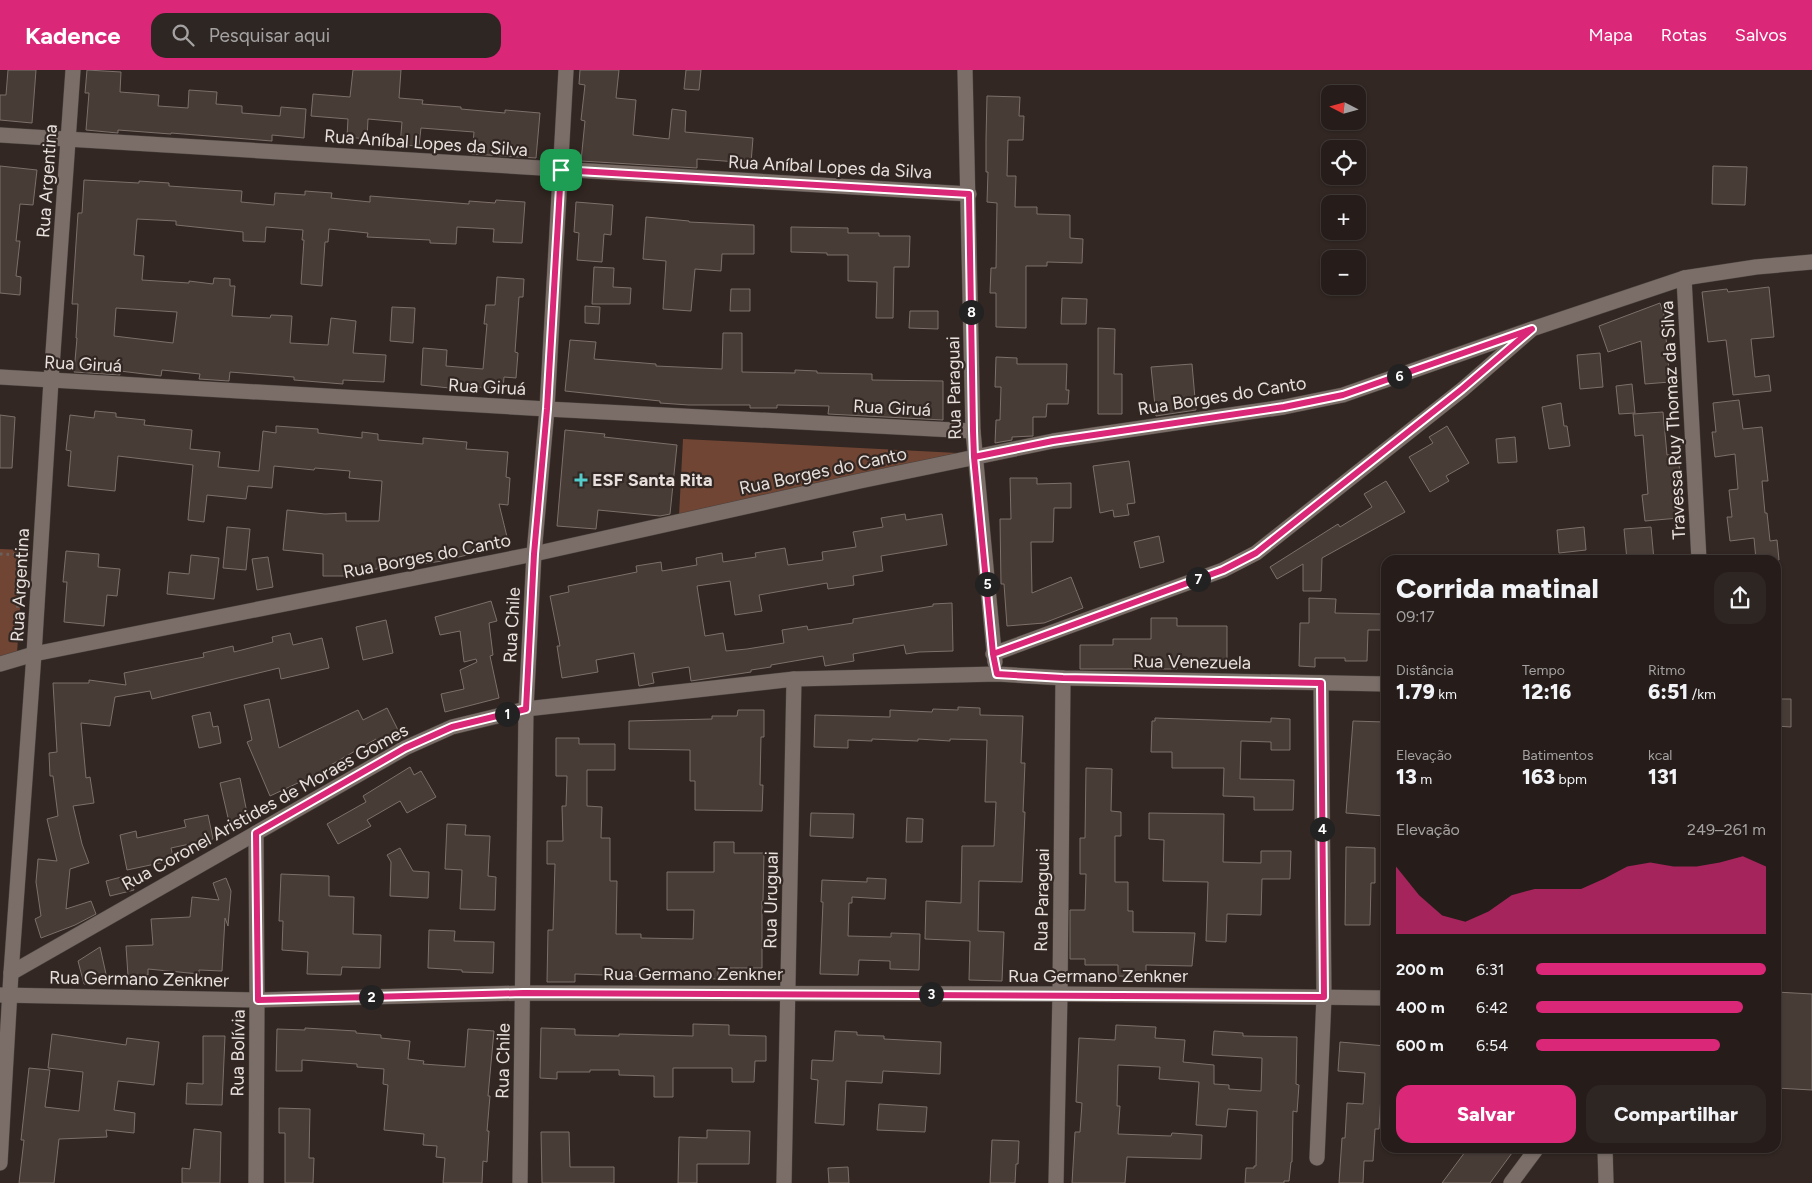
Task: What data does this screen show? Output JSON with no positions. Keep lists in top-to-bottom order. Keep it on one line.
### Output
{"streets":{"street":["Rua Aníbal Lopes da Silva","Rua Argentina","Rua Giruá","Rua Paraguai","Rua Borges do Canto","Travessa Ruy Thomaz da Silva","Rua Chile","Rua Venezuela","Rua Coronel Aristides de Moraes Gomes","Rua Uruguai","Rua Germano Zenkner","Rua Bolívia"]},"crossings":[["Rua Aníbal Lopes da Silva","Rua Argentina"],["Rua Aníbal Lopes da Silva","Rua Paraguai"],["Rua Aníbal Lopes da Silva","Rua Chile"],["Rua Argentina","Rua Giruá"],["Rua Argentina","Rua Borges do Canto"],["Rua Argentina","Rua Coronel Aristides de Moraes Gomes"],["Rua Argentina","Rua Germano Zenkner"],["Rua Giruá","Rua Paraguai"],["Rua Giruá","Rua Chile"],["Rua Paraguai","Rua Borges do Canto"],["Rua Paraguai","Rua Venezuela"],["Rua Paraguai","Rua Coronel Aristides de Moraes Gomes"],["Rua Paraguai","Rua Germano Zenkner"],["Rua Borges do Canto","Rua Chile"],["Rua Chile","Rua Coronel Aristides de Moraes Gomes"],["Rua Chile","Rua Germano Zenkner"],["Rua Venezuela","Rua Coronel Aristides de Moraes Gomes"],["Rua Coronel Aristides de Moraes Gomes","Rua Uruguai"],["Rua Coronel Aristides de Moraes Gomes","Rua Bolívia"],["Rua Uruguai","Rua Germano Zenkner"],["Rua Germano Zenkner","Rua Bolívia"]],"places":{"health":["ESF Santa Rita"]},"north":"left","page":{"header":"Kadence","search":"Pesquisar aqui","nav":["Mapa","Rotas","Salvos"],"map_buttons":["+","−"],"pins":["8","6","7","5","1","4","3","2"],"heading":["Corrida matinal","09:17"],"stats":[["Distância","1.79 km"],["Tempo","12:16"],["Ritmo","6:51 /km"],["Elevação","13 m"],["Batimentos","163 bpm"],["kcal","131"]],"chart":["Elevação","249–261 m"],"list":[{"name":"200 m","note":"6:31"},{"name":"400 m","note":"6:42"},{"name":"600 m","note":"6:54"}],"buttons":["Salvar","Compartilhar"]}}
